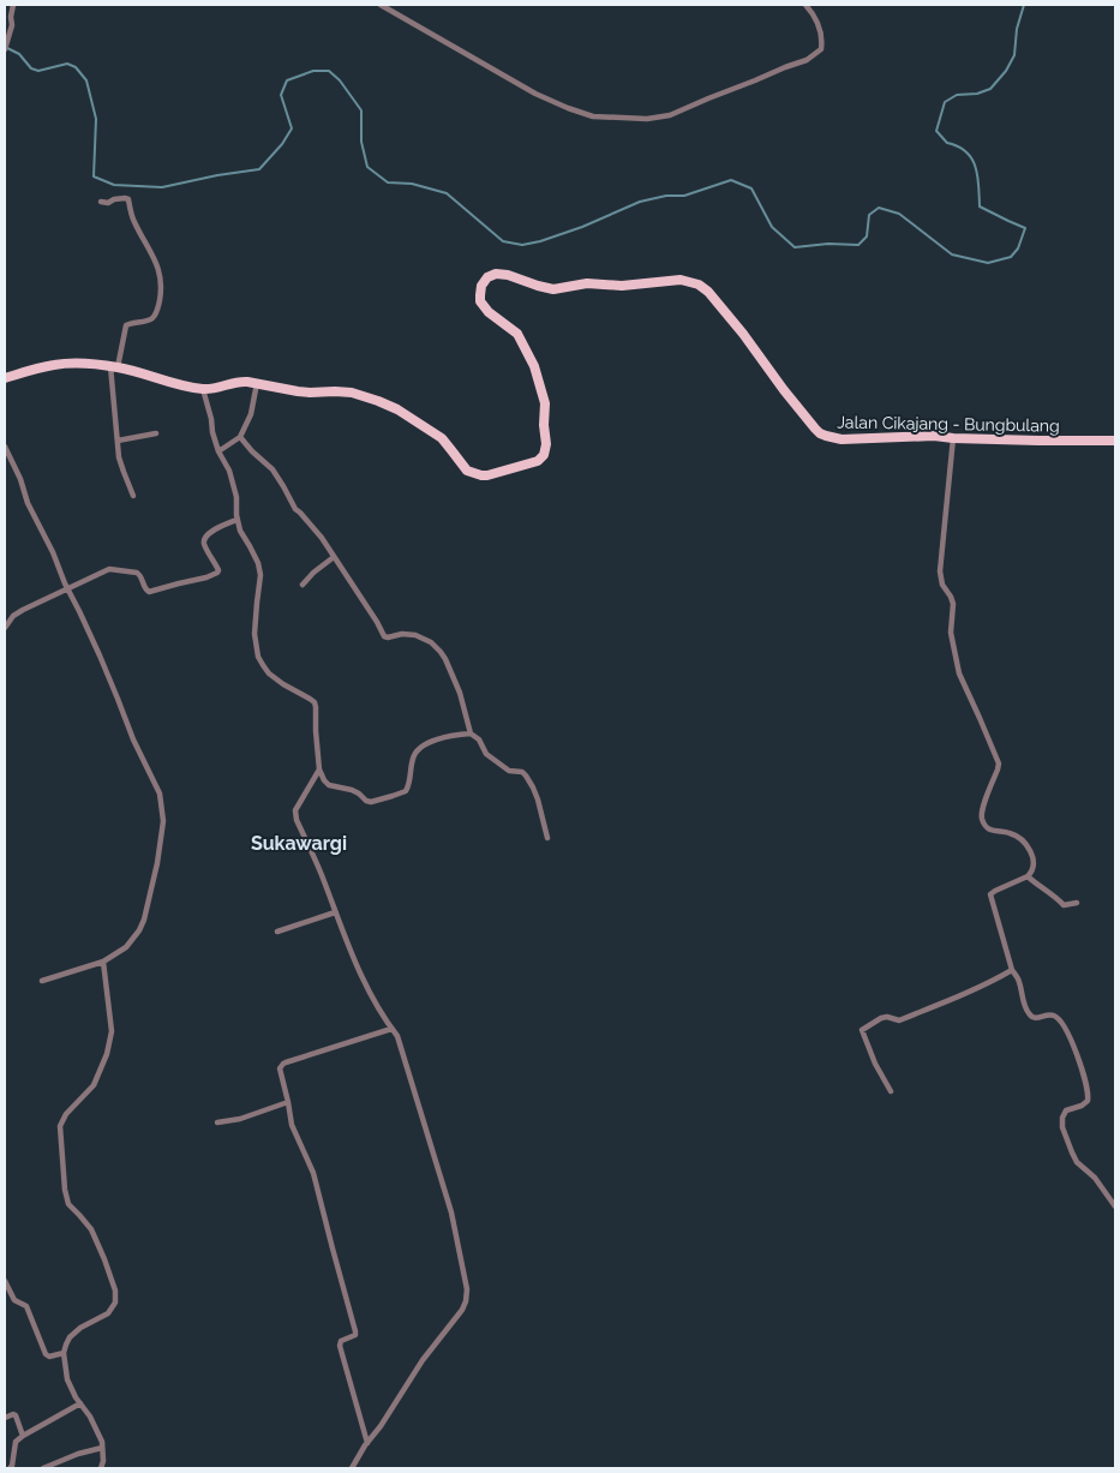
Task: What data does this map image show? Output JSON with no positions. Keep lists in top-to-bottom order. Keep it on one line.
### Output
{"streets":{"main road":["Jalan Cikajang - Bungbulang"]},"districts":["Sukawargi"]}
